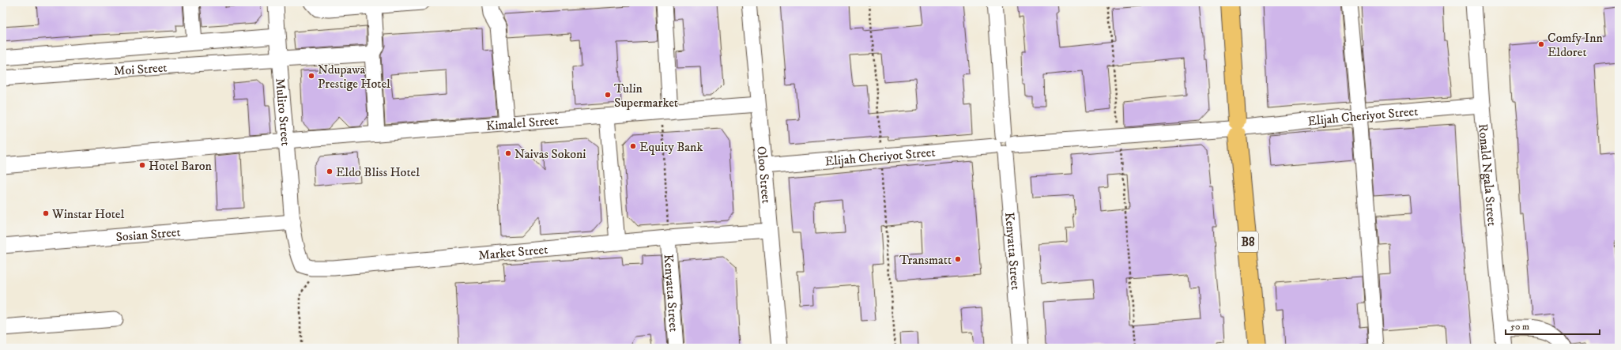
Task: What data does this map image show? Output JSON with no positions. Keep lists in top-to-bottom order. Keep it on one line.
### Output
{"streets":{"highway":["B8"],"street":["Moi Street","Muliro Street","Elijah Cheriyot Street","Kimalel Street","Oloo Street","Ronald Ngala Street","Sosian Street","Market Street","Kenyatta Street"]},"crossings":[["Moi Street","Muliro Street"],["Muliro Street","Kimalel Street"],["Muliro Street","Sosian Street"],["Muliro Street","Market Street"],["Elijah Cheriyot Street","Oloo Street"],["Elijah Cheriyot Street","Ronald Ngala Street"],["Elijah Cheriyot Street","B8"],["Elijah Cheriyot Street","Kenyatta Street"],["Kimalel Street","Oloo Street"],["Oloo Street","Market Street"],["Sosian Street","Market Street"],["Market Street","Kenyatta Street"]],"places":["Comfy Inn Eldoret","Ndupawa Prestige Hotel","Tulin Supermarket","Equity Bank","Naivas Sokoni","Hotel Baron","Eldo Bliss Hotel","Winstar Hotel","Transmatt"],"scale_bar":"50 m"}
